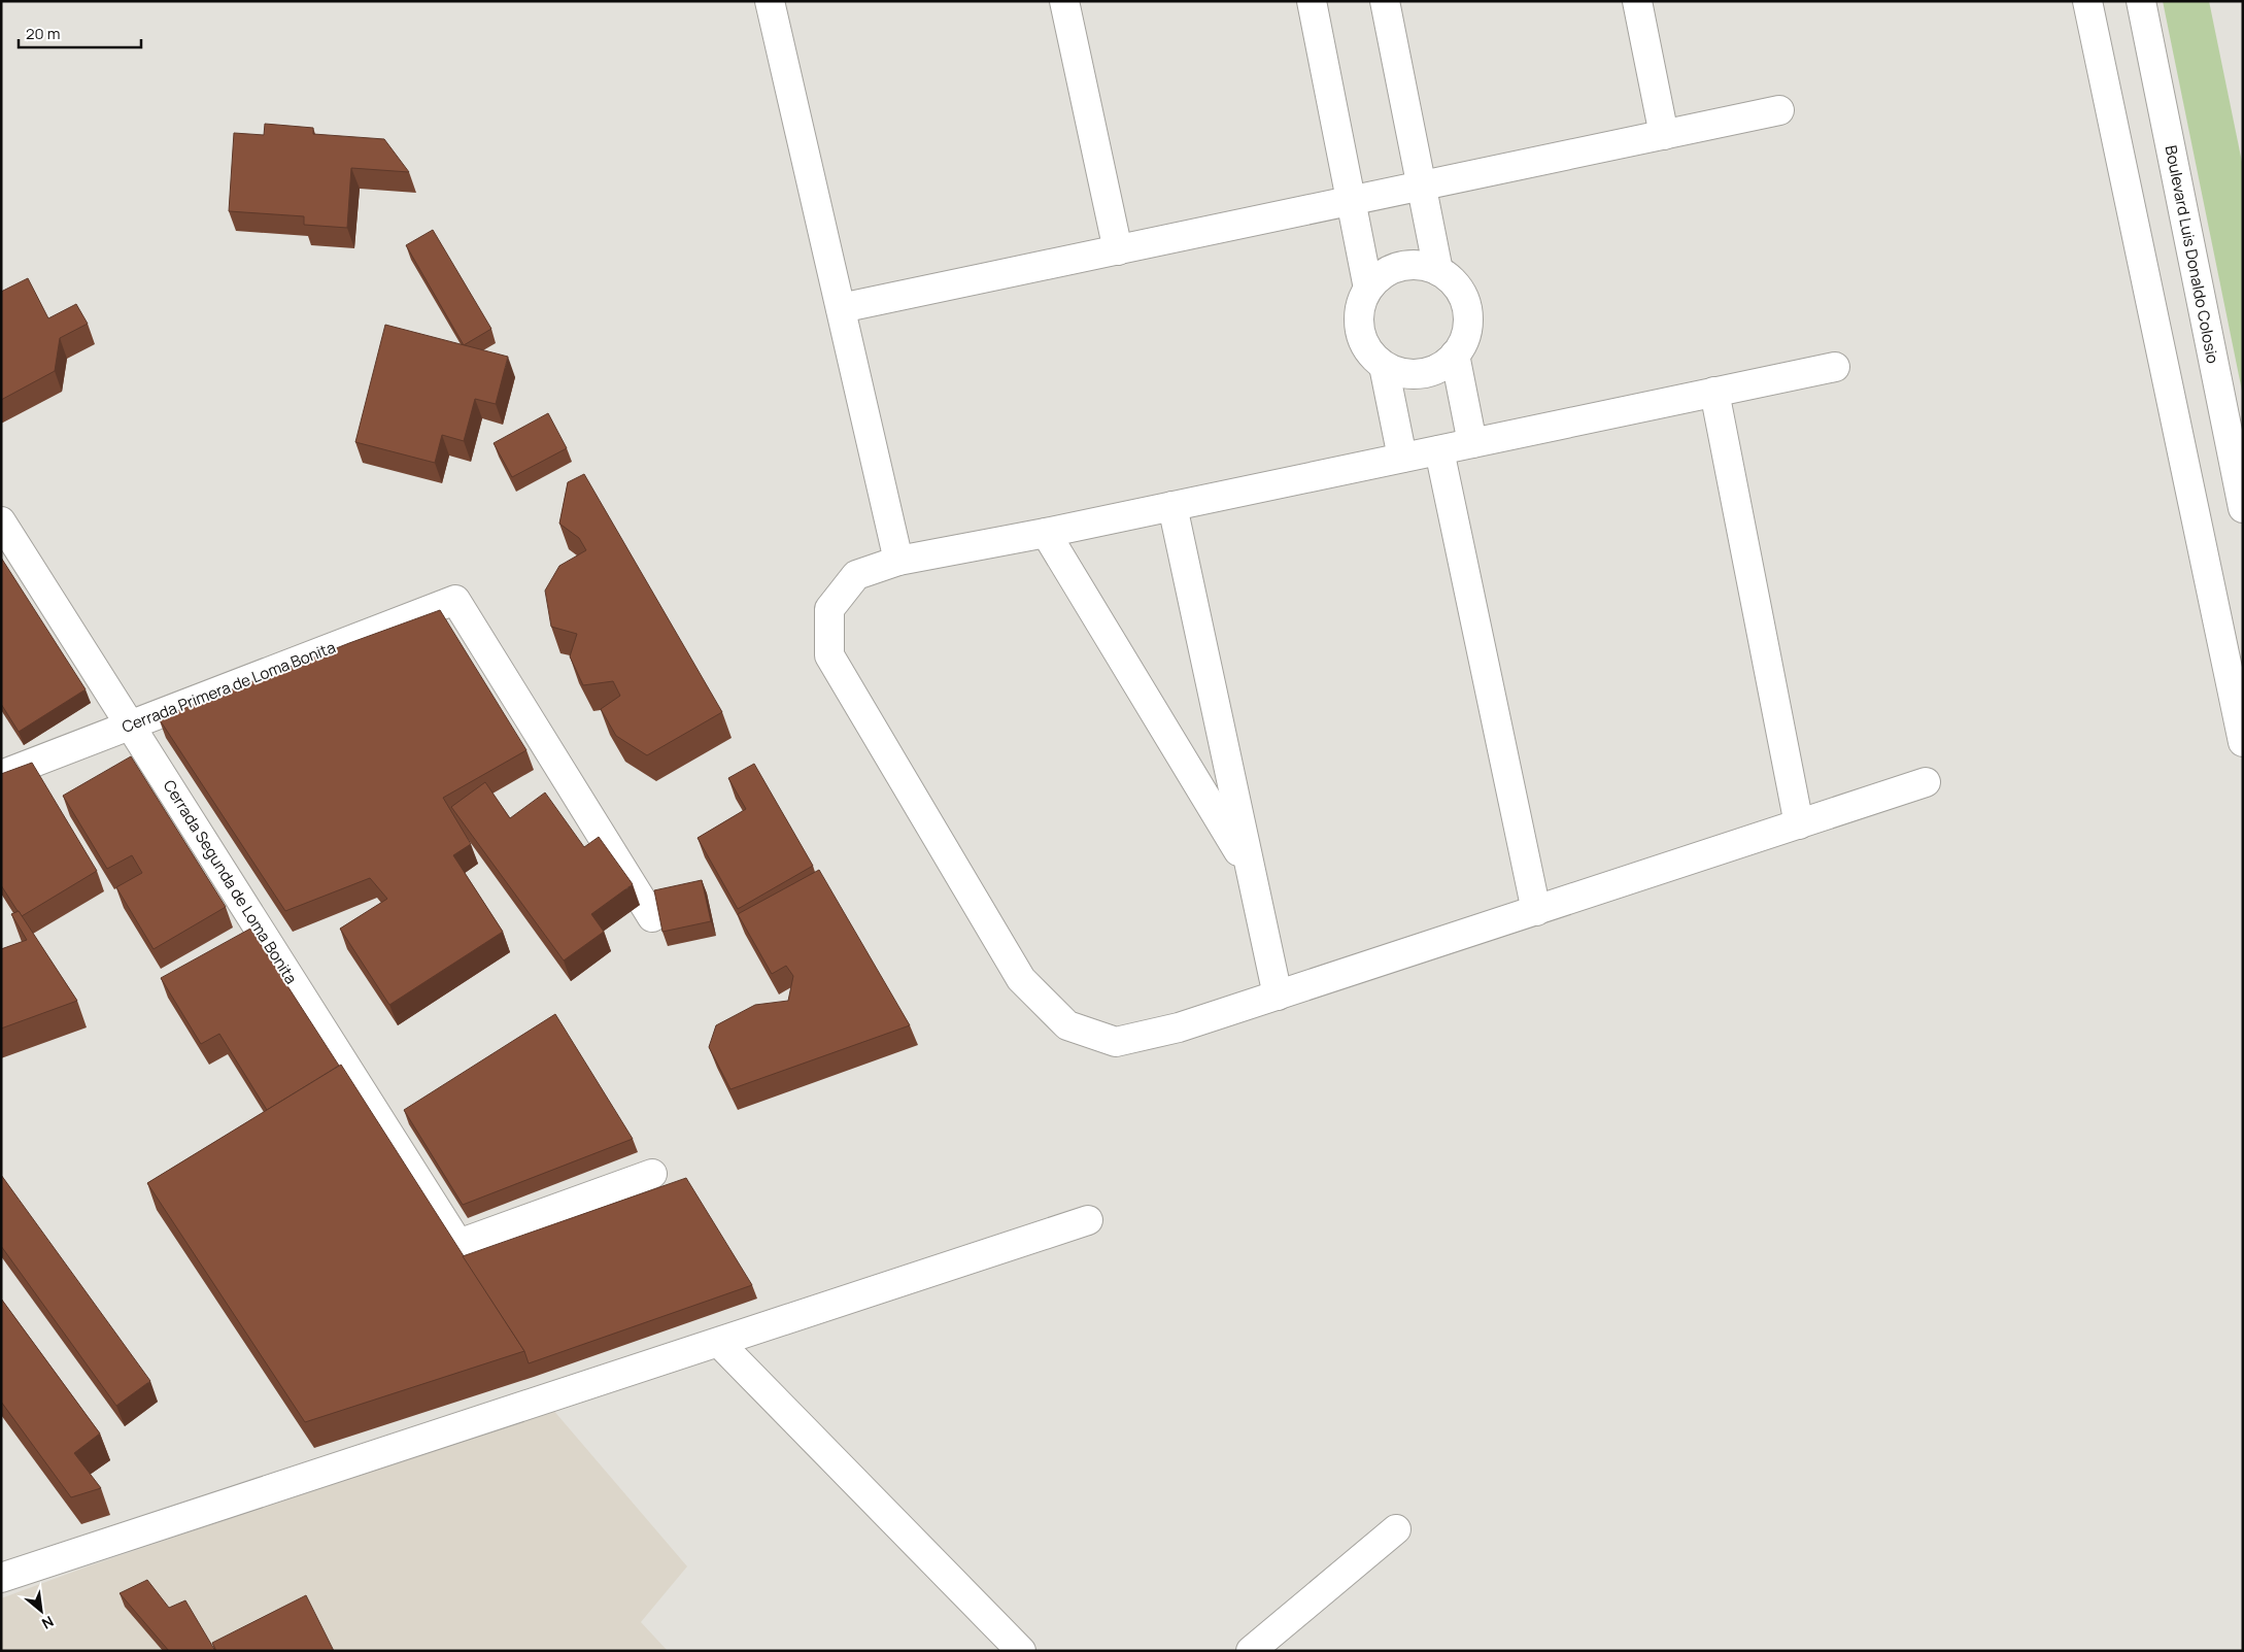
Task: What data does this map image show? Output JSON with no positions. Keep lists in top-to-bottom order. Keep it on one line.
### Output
{"streets":{"street":["Boulevard Luis Donaldo Colosio","Cerrada Primera de Loma Bonita","Cerrada Segunda de Loma Bonita"]},"crossings":[["Cerrada Primera de Loma Bonita","Cerrada Segunda de Loma Bonita"]],"scale_bar":"20 m","north":"bottom right"}
